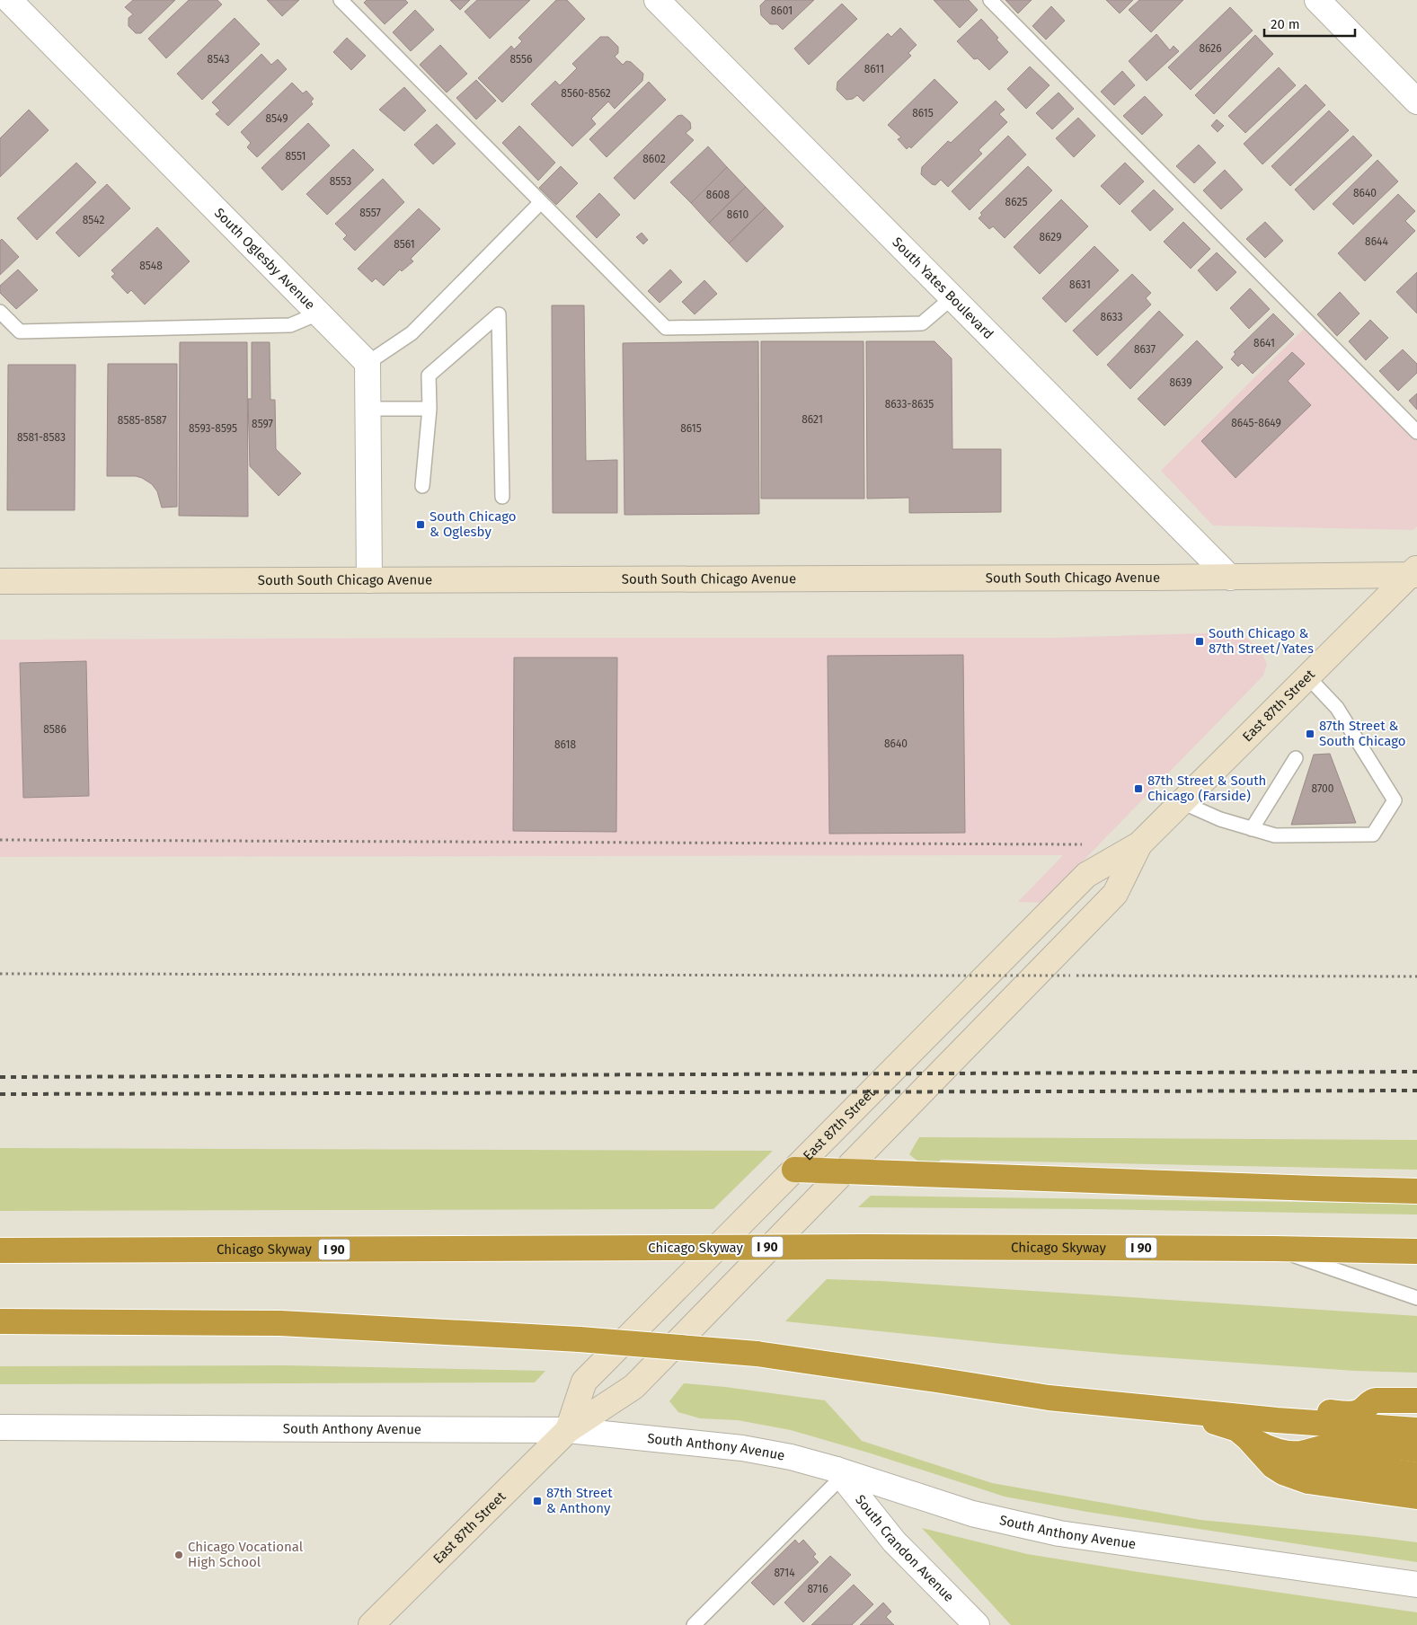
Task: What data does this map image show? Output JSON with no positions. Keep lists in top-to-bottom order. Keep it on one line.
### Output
{"streets":{"highway":["I 90","Chicago Skyway"],"main road":["South South Chicago Avenue","East 87th Street"],"street":["South Oglesby Avenue","South Yates Boulevard","South Anthony Avenue","South Crandon Avenue"]},"crossings":[["South Yates Boulevard","South South Chicago Avenue"],["South South Chicago Avenue","East 87th Street"],["East 87th Street","South Anthony Avenue"],["South Anthony Avenue","South Crandon Avenue"]],"places":{"transit":["South Chicago & Oglesby","South Chicago & 87th Street/Yates","87th Street & South Chicago","87th Street & South Chicago (Farside)","87th Street & Anthony"],"other":["Chicago Vocational High School"]},"house_numbers":["8601","8626","8543","8556","8611","8560-8562","8615","8549","8551","8602","8553","8640","8608","8625","8557","8610","8542","8629","8644","8561","8548","8631","8633","8641","8637","8639","8633-8635","8621","8585-8587","8645-8649","8597","8593-8595","8615","8581-8583","8586","8640","8618","8700","8714","8716"],"scale_bar":"20 m"}
